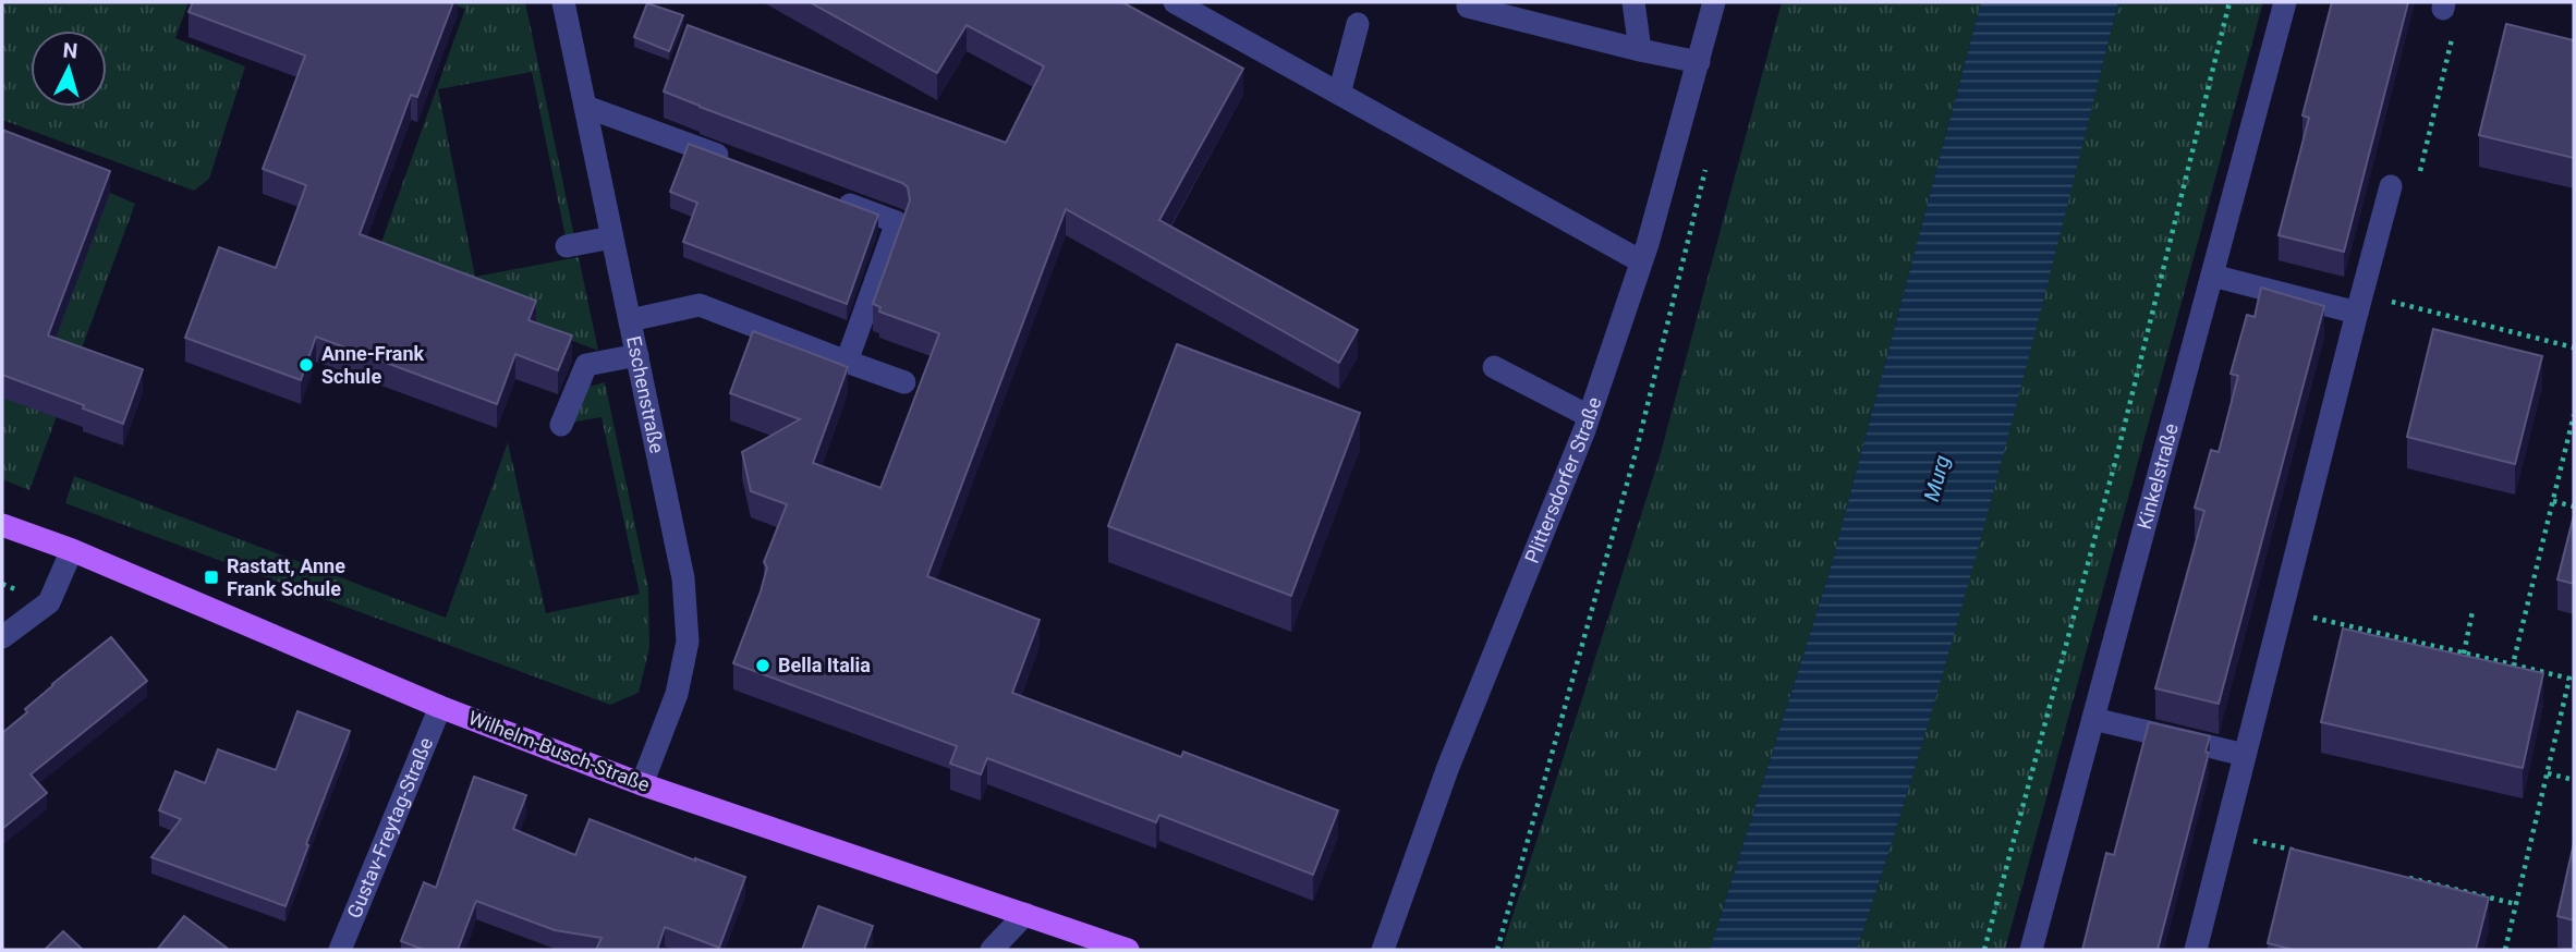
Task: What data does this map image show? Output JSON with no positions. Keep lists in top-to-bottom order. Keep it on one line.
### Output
{"streets":{"main road":["Wilhelm-Busch-Straße"],"street":["Eschenstraße","Kinkelstraße","Plittersdorfer Straße","Gustav-Freytag-Straße"]},"crossings":[["Eschenstraße","Wilhelm-Busch-Straße"],["Wilhelm-Busch-Straße","Gustav-Freytag-Straße"]],"water":["Murg"],"places":{"other":["Anne-Frank Schule","Bella Italia"],"transit":["Rastatt, Anne Frank Schule"]},"north":"top"}
